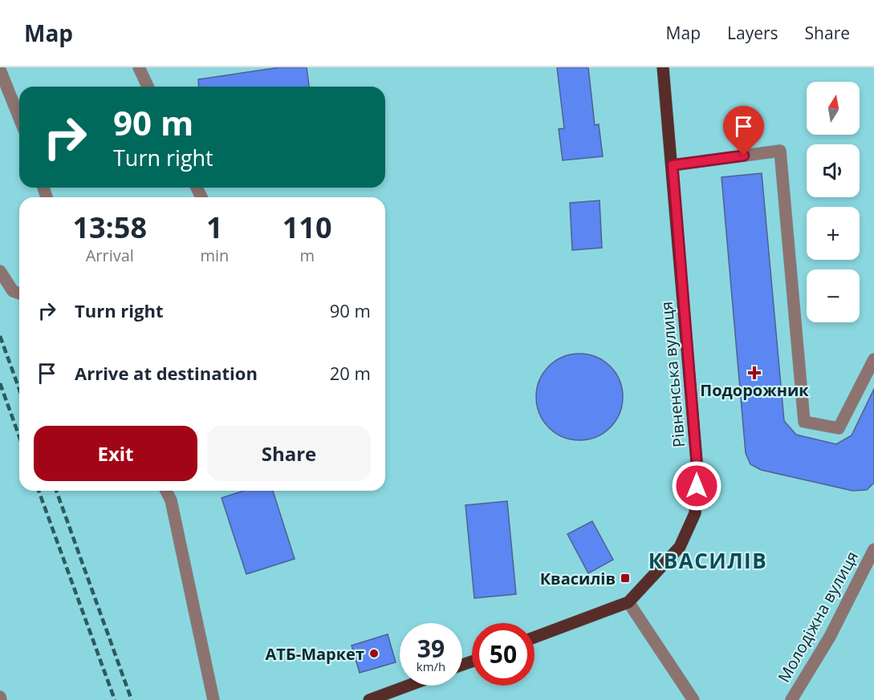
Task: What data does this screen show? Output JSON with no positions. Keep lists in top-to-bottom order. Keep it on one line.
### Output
{"streets":{"main road":["Рівненська вулиця"],"street":["Молодіжна вулиця"]},"districts":["КВАСИЛІВ"],"places":{"health":["Подорожник"],"transit":["Квасилів"],"other":["АТБ-Маркет"]},"north":"top","page":{"header":"Map","nav":["Map","Layers","Share"],"map_buttons":["+","−"],"turn":["90 m","Turn right"],"eta":["13:58","Arrival","1","min","110","m"],"list":[{"name":"Turn right","value":"90 m"},{"name":"Arrive at destination","value":"20 m"}],"buttons":["Exit","Share"],"speed":"39 km/h","limit":"50"}}
